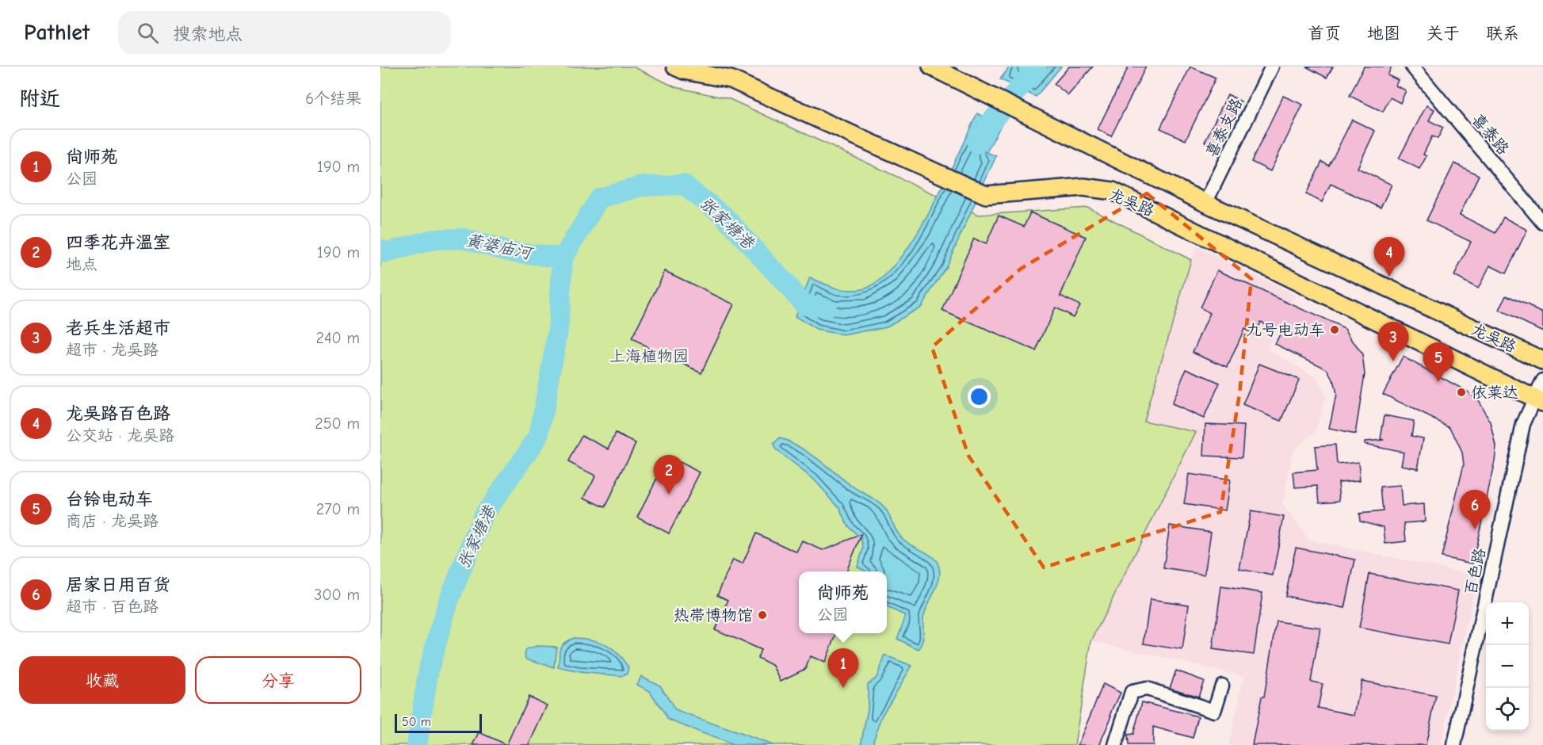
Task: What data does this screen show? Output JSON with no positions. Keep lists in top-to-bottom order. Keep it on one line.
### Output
{"streets":{"main road":["龙吴路"],"street":["喜泰支路","喜泰路","百色路"]},"crossings":[["喜泰支路","龙吴路"],["龙吴路","百色路"]],"water":["张家塘港","黄婆庙河"],"parks":["上海植物园"],"places":["九号电动车","依莱达","热带博物馆"],"scale_bar":"50 m","page":{"header":"Pathlet","search":"搜索地点","nav":["首页","地图","关于","联系"],"heading":["附近","6个结果"],"list":[{"mark":"1","name":"尚师苑","note":"公园","value":"190 m"},{"mark":"2","name":"四季花卉温室","note":"地点","value":"190 m"},{"mark":"3","name":"老兵生活超市","note":"超市 · 龙吴路","value":"240 m"},{"mark":"4","name":"龙吴路百色路","note":"公交站 · 龙吴路","value":"250 m"},{"mark":"5","name":"台铃电动车","note":"商店 · 龙吴路","value":"270 m"},{"mark":"6","name":"居家日用百货","note":"超市 · 百色路","value":"300 m"}],"pins":["4","3","5","2","6","1"],"popup":["尚师苑","公园"],"map_buttons":["+","−"],"buttons":["收藏","分享"],"scale":"50 m"}}
